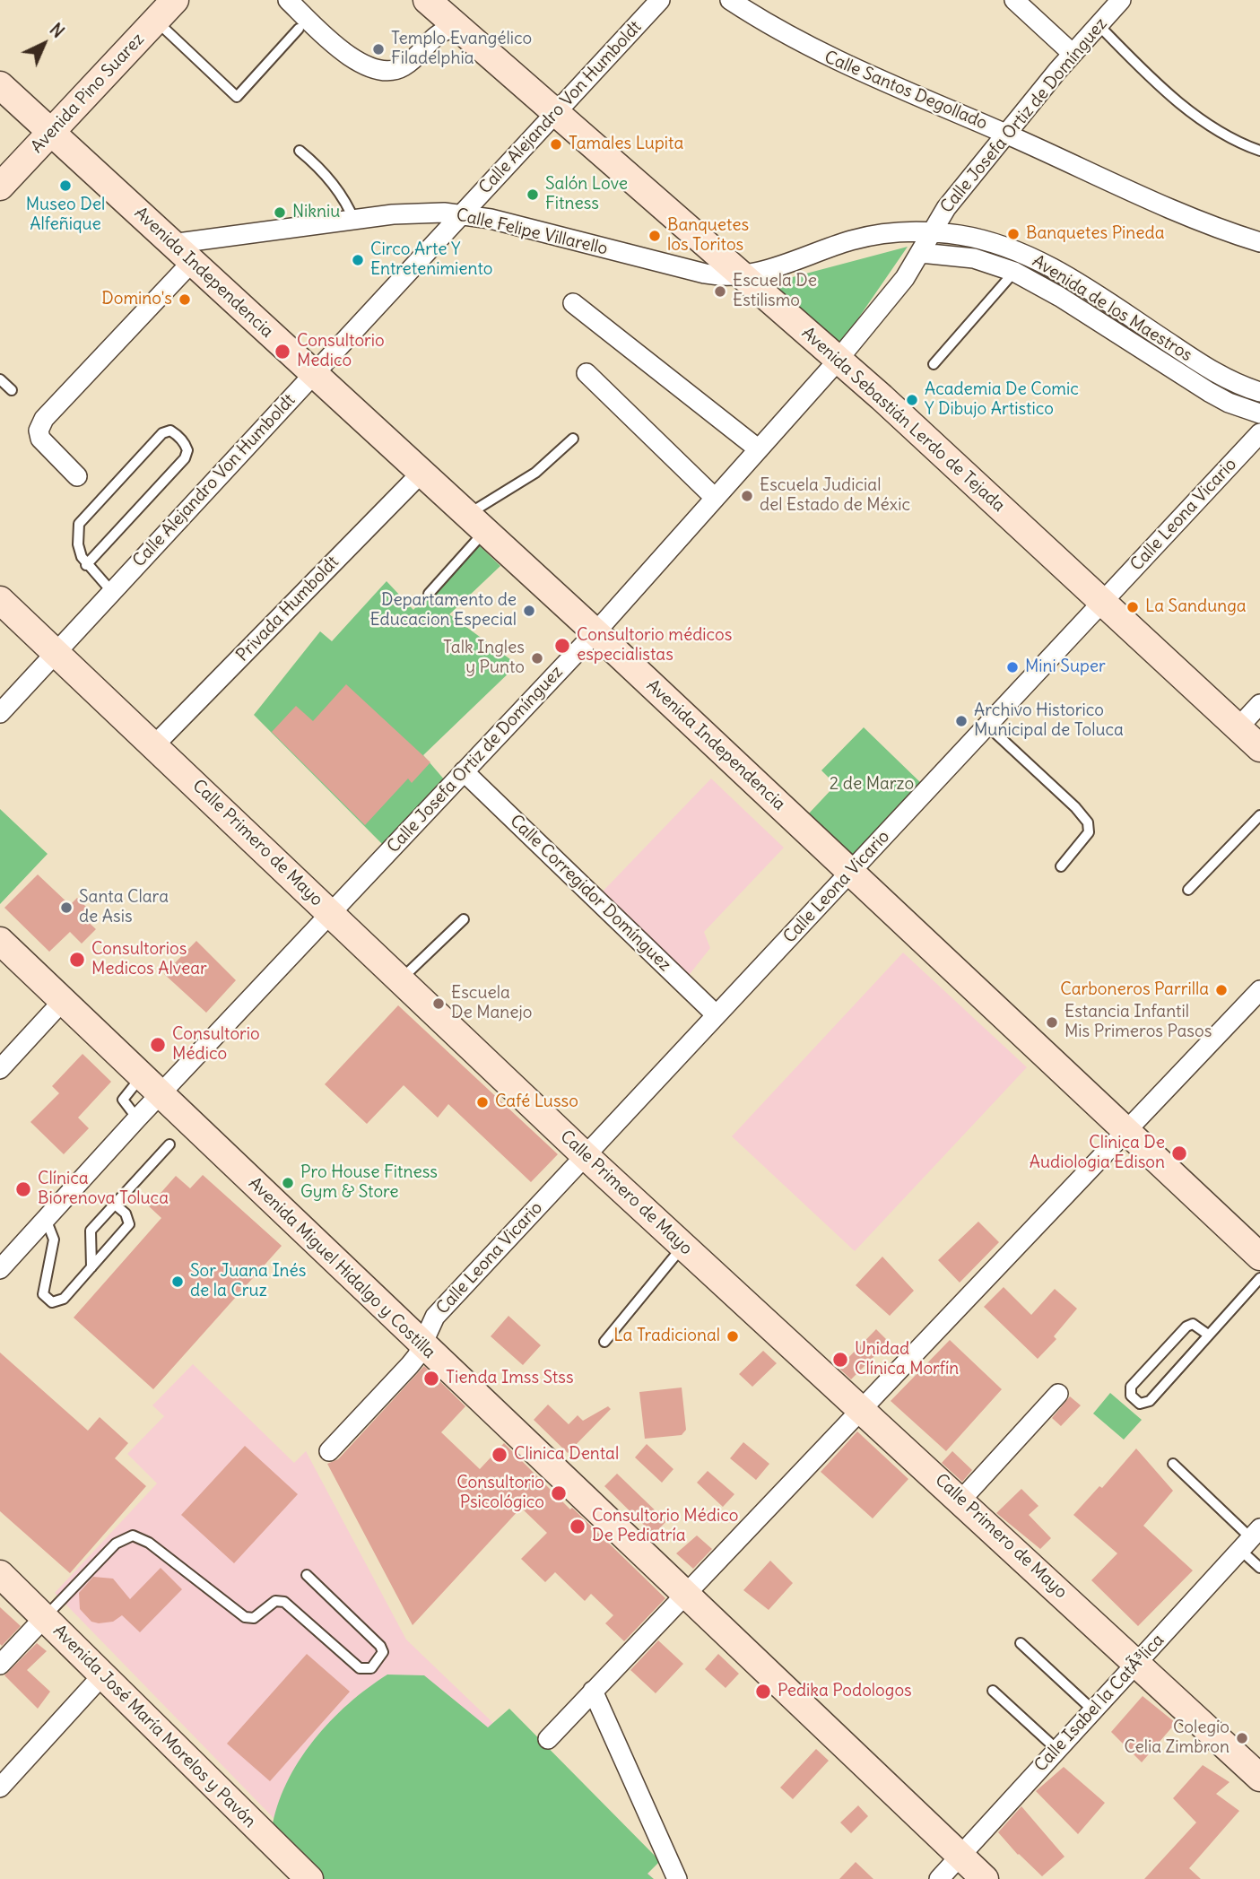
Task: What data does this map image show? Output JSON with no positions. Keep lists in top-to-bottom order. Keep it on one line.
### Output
{"streets":{"main road":["Avenida Pino Suarez","Avenida Independencia","Avenida Sebastián Lerdo de Tejada","Calle Primero de Mayo","Avenida Miguel Hidalgo y Costilla","Avenida José María Morelos y Pavón"],"street":["Calle Santos Degollado","Calle Alejandro Von Humboldt","Calle Josefa Ortiz de Domínguez","Calle Felipe Villarello","Avenida de los Maestros","Calle Leona Vicario","Privada Humboldt","Calle Corregidor Domínguez","Calle Isabel la CatÃ³lica"]},"crossings":[["Calle Santos Degollado","Calle Josefa Ortiz de Domínguez"],["Avenida Pino Suarez","Avenida Independencia"],["Calle Alejandro Von Humboldt","Calle Felipe Villarello"],["Calle Alejandro Von Humboldt","Avenida Independencia"],["Calle Alejandro Von Humboldt","Avenida Sebastián Lerdo de Tejada"],["Calle Alejandro Von Humboldt","Calle Primero de Mayo"],["Calle Josefa Ortiz de Domínguez","Avenida Independencia"],["Calle Josefa Ortiz de Domínguez","Avenida de los Maestros"],["Calle Josefa Ortiz de Domínguez","Avenida Sebastián Lerdo de Tejada"],["Calle Josefa Ortiz de Domínguez","Calle Primero de Mayo"],["Calle Josefa Ortiz de Domínguez","Calle Corregidor Domínguez"],["Calle Josefa Ortiz de Domínguez","Avenida Miguel Hidalgo y Costilla"],["Calle Felipe Villarello","Avenida Independencia"],["Calle Felipe Villarello","Avenida de los Maestros"],["Calle Felipe Villarello","Avenida Sebastián Lerdo de Tejada"],["Avenida Independencia","Calle Leona Vicario"],["Avenida Independencia","Privada Humboldt"],["Avenida de los Maestros","Avenida Sebastián Lerdo de Tejada"],["Avenida Sebastián Lerdo de Tejada","Calle Leona Vicario"],["Calle Leona Vicario","Calle Primero de Mayo"],["Calle Leona Vicario","Calle Corregidor Domínguez"],["Calle Leona Vicario","Avenida Miguel Hidalgo y Costilla"],["Privada Humboldt","Calle Primero de Mayo"],["Calle Primero de Mayo","Calle Isabel la CatÃ³lica"],["Avenida Miguel Hidalgo y Costilla","Calle Isabel la CatÃ³lica"]],"parks":["2 de Marzo"],"places":["Templo Evangélico Filadelphia","Tamales Lupita","Museo Del Alfeñique","Salón Love Fitness","Nikniu","Banquetes Pineda","Banquetes los Toritos","Circo Arte Y Entretenimiento","Escuela De Estilismo","Domino's","Consultorio Medico","Academia De Comic Y Dibujo Artistico","Escuela Judicial del Estado de Méxic","La Sandunga","Departamento de Educacion Especial","Consultorio médicos especialistas","Talk Ingles y Punto","Mini Super","Archivo Historico Municipal de Toluca","Santa Clara de Asis","Consultorios Medicos Alvear","Carboneros Parrilla","Escuela De Manejo","Estancia Infantil Mis Primeros Pasos","Consultorio Médico","Café Lusso","Clinica De Audiologia Edison","Pro House Fitness Gym & Store","Clínica Biorenova Toluca","Sor Juana Inés de la Cruz","La Tradicional","Unidad Clínica Morfín","Tienda Imss Stss","Clinica Dental","Consultorio Psicológico","Consultorio Médico De Pediatría","Pedika Podologos","Colegio Celia Zimbron"],"north":"top right"}
